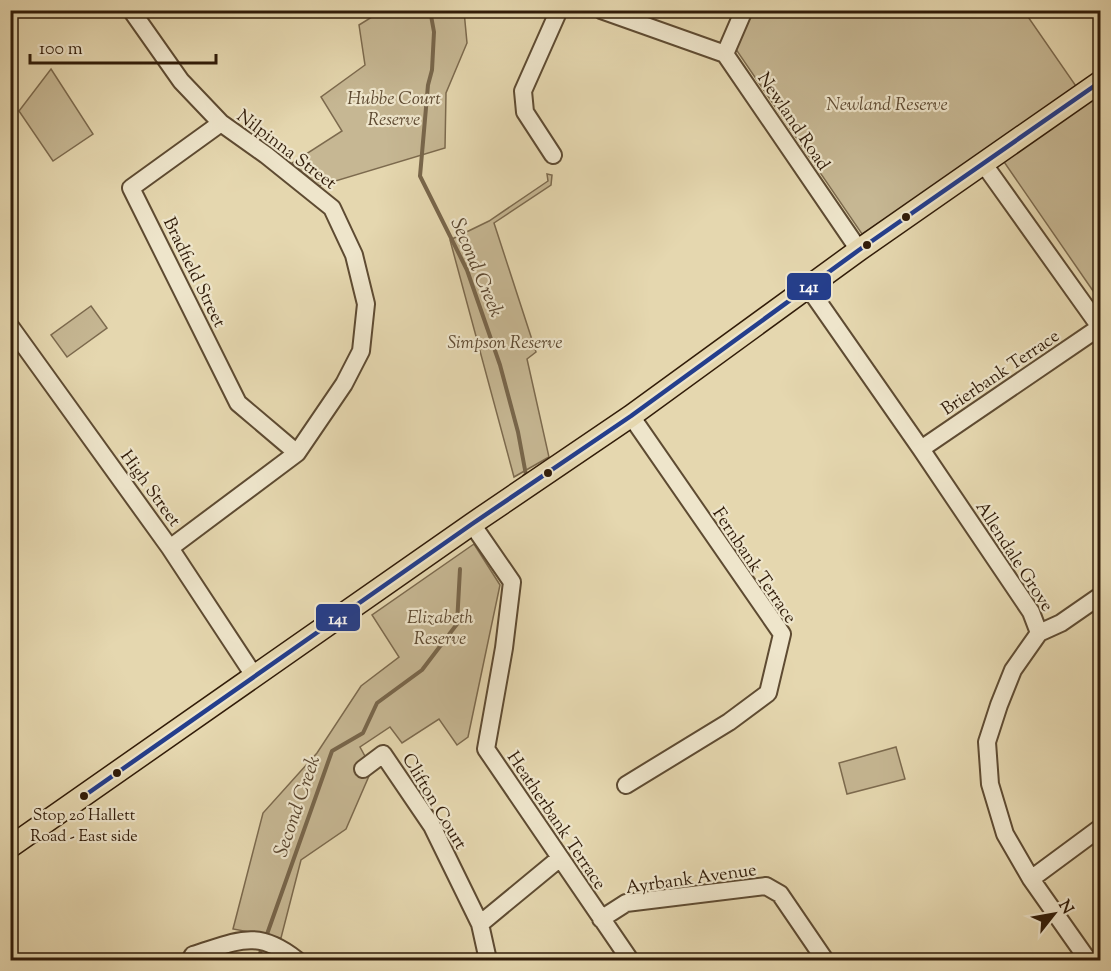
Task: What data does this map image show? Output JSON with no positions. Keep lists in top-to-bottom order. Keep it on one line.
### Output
{"streets":{"street":["Newland Road","Nilpinna Street","Bradfield Street","Brierbank Terrace","High Street","Allendale Grove","Fernbank Terrace","Clifton Court","Heatherbank Terrace","Ayrbank Avenue"]},"crossings":[["Nilpinna Street","Bradfield Street"],["Nilpinna Street","High Street"],["Brierbank Terrace","Allendale Grove"],["Heatherbank Terrace","Ayrbank Avenue"]],"water":["Second Creek"],"parks":["Hubbe Court Reserve","Newland Reserve","Simpson Reserve","Elizabeth Reserve"],"places":["Stop 20 Hallett Road - East side"],"lines":["transit line 141"],"scale_bar":"100 m","north":"top right"}
